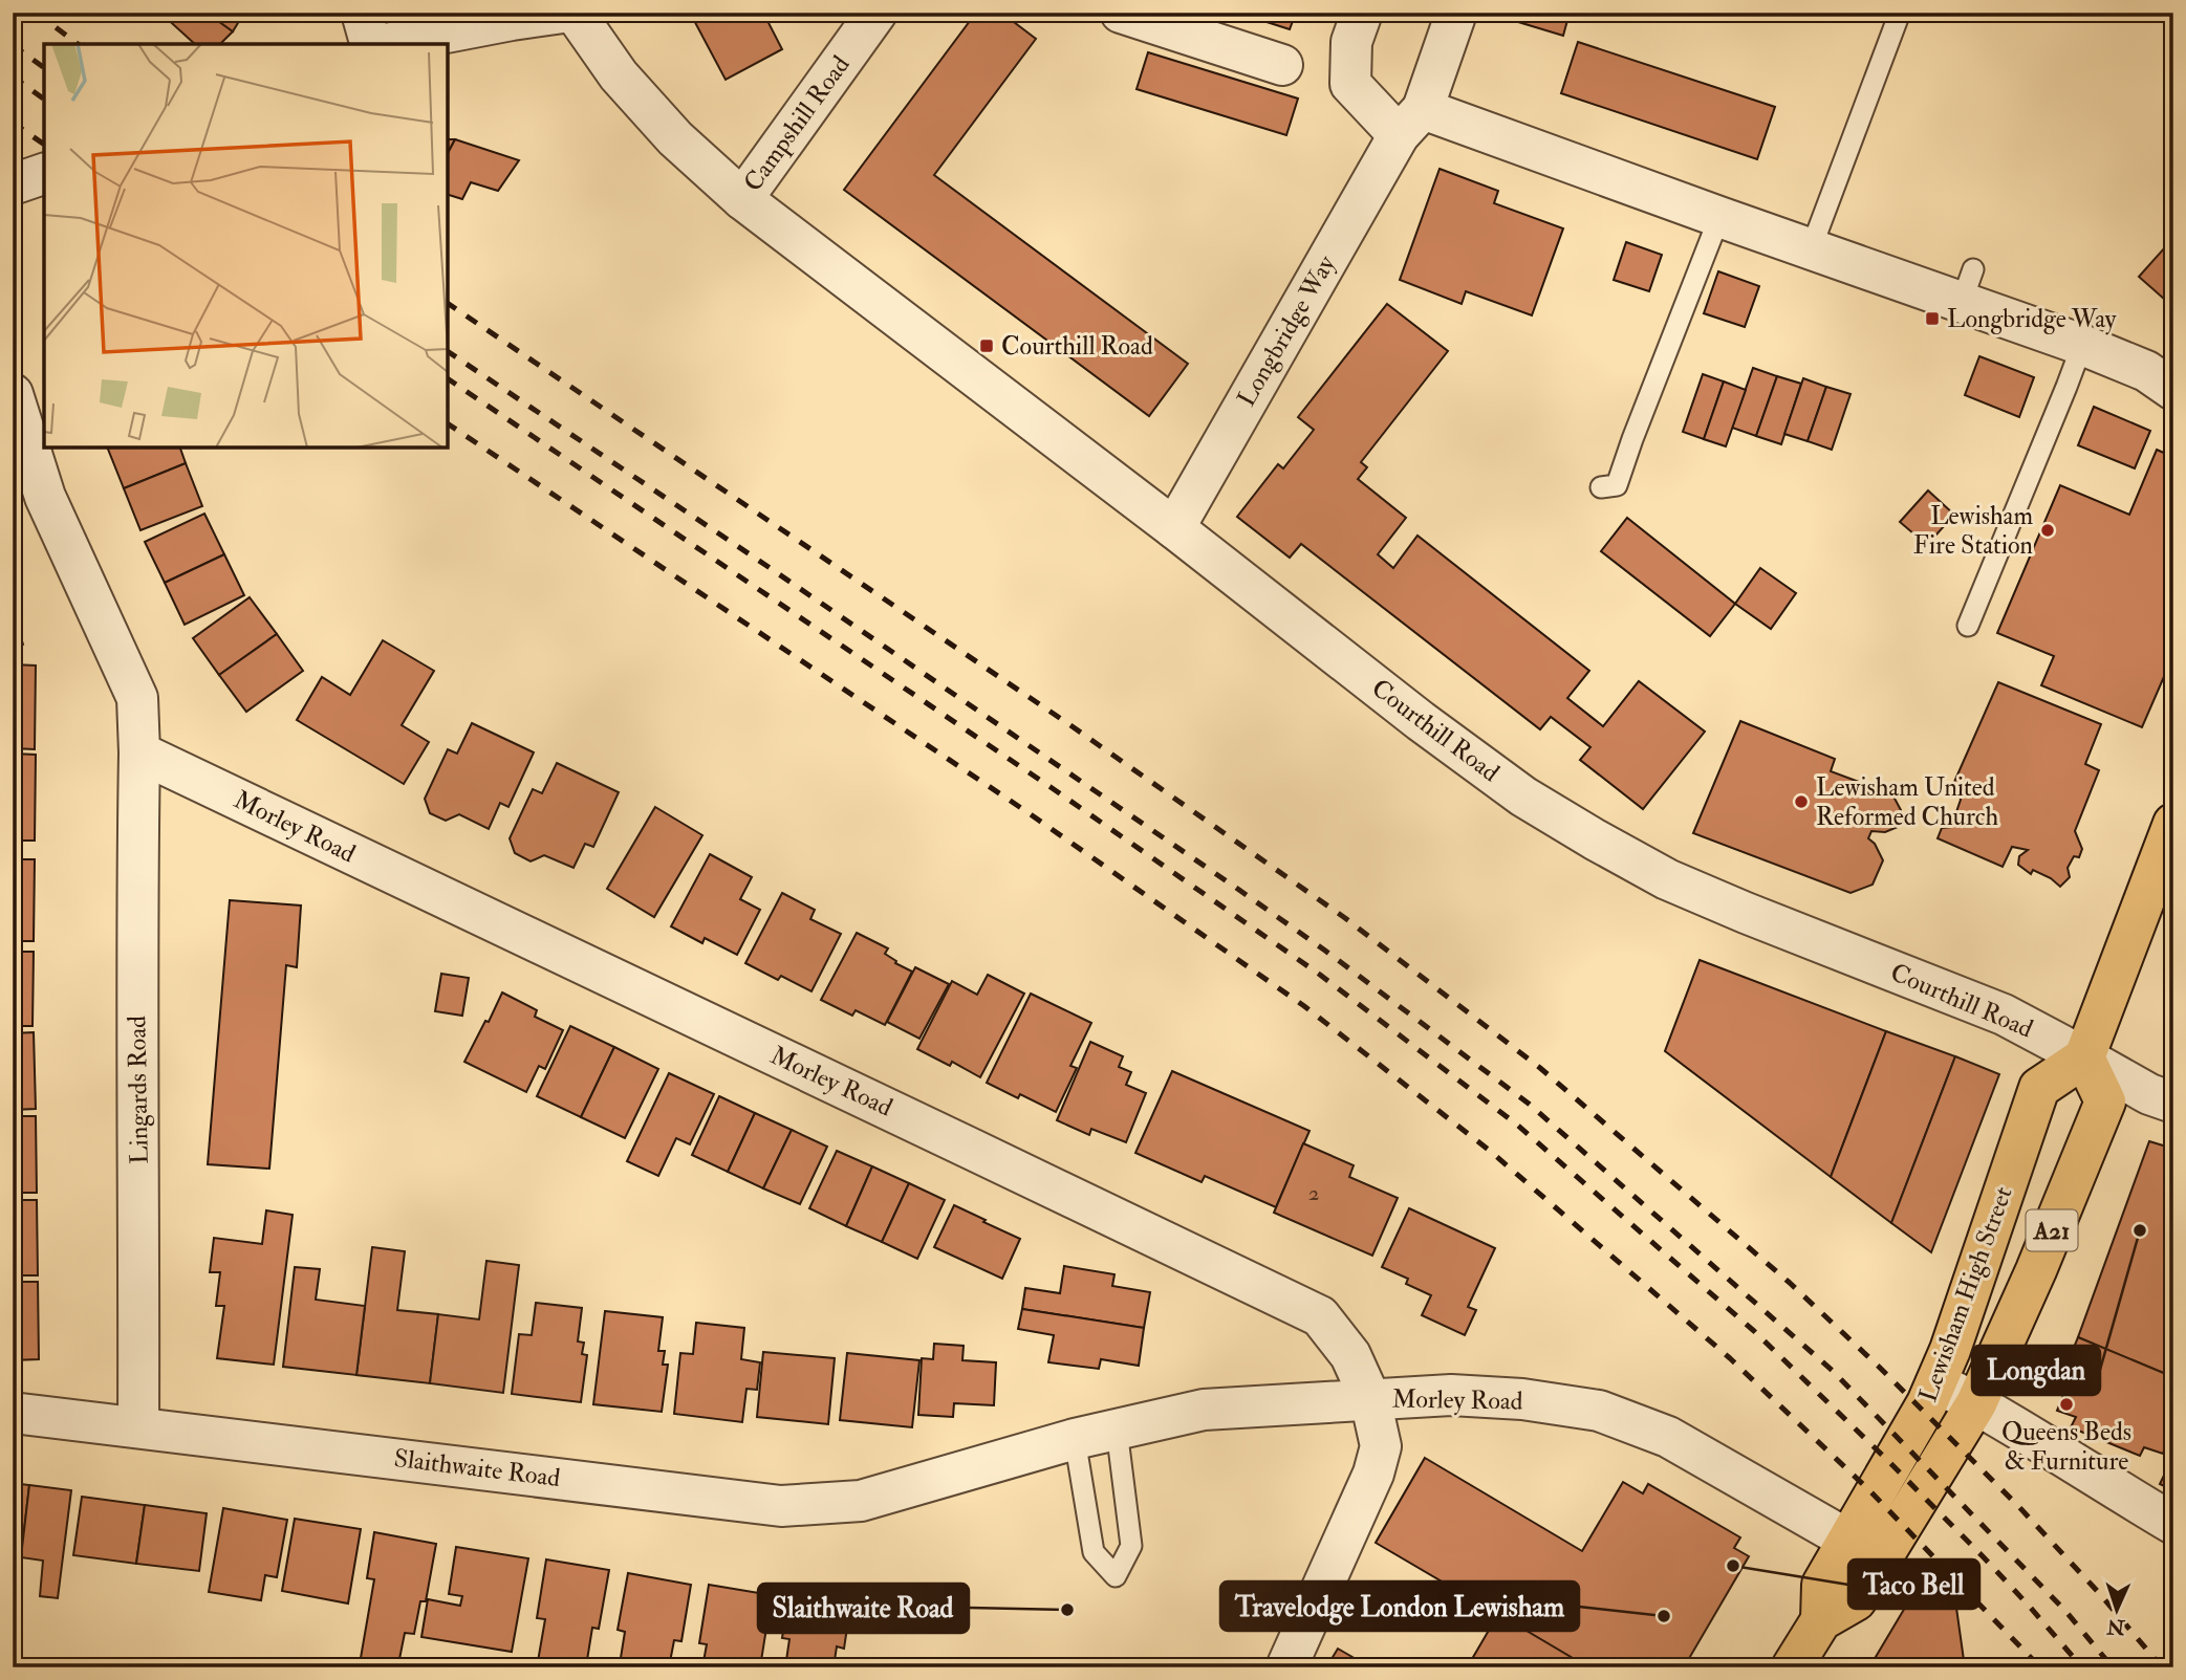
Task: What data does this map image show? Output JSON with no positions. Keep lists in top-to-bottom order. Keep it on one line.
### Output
{"streets":{"highway":["A21","Lewisham High Street"],"street":["Campshill Road","Longbridge Way","Courthill Road","Morley Road","Lingards Road","Slaithwaite Road"]},"crossings":[["Campshill Road","Courthill Road"],["Longbridge Way","Courthill Road"],["Courthill Road","Lewisham High Street"],["Morley Road","Lingards Road"],["Morley Road","Lewisham High Street"],["Morley Road","Slaithwaite Road"],["Lingards Road","Slaithwaite Road"]],"places":{"transit":["Longbridge Way","Courthill Road"],"other":["Lewisham Fire Station","Lewisham United Reformed Church","Longdan","Queens Beds & Furniture","Taco Bell","Slaithwaite Road","Travelodge London Lewisham"]},"house_numbers":["2"],"north":"bottom"}
